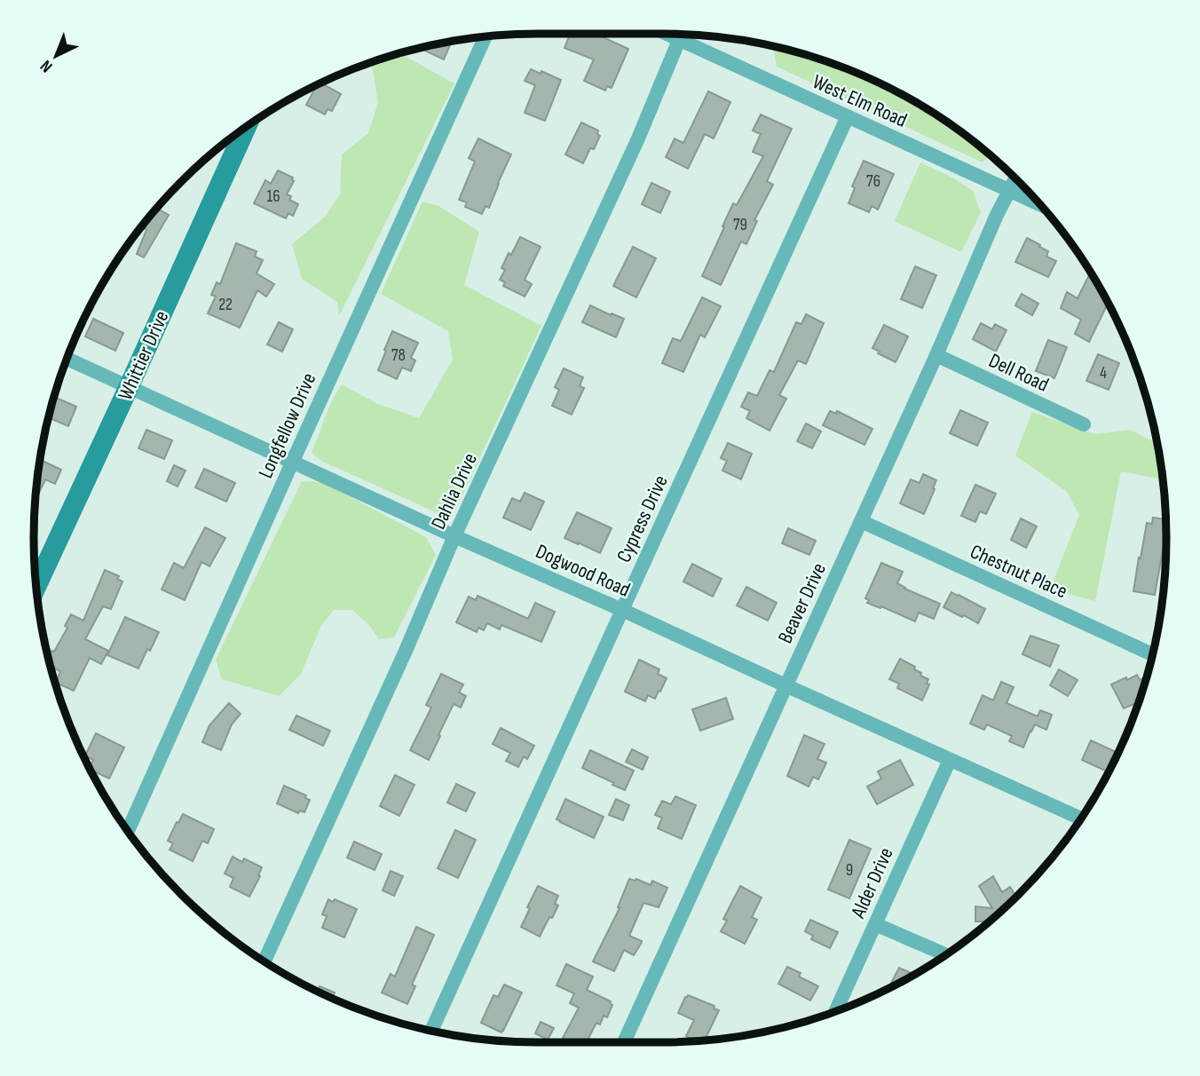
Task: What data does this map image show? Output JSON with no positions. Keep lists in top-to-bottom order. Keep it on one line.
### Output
{"streets":{"street":["West Elm Road","Whittier Drive","Dell Road","Longfellow Drive","Dahlia Drive","Cypress Drive","Dogwood Road","Chestnut Place","Beaver Drive","Alder Drive"]},"crossings":[["West Elm Road","Dahlia Drive"],["West Elm Road","Cypress Drive"],["West Elm Road","Beaver Drive"],["Whittier Drive","Dogwood Road"],["Dell Road","Beaver Drive"],["Longfellow Drive","Dogwood Road"],["Dahlia Drive","Dogwood Road"],["Cypress Drive","Dogwood Road"],["Dogwood Road","Beaver Drive"],["Dogwood Road","Alder Drive"],["Chestnut Place","Beaver Drive"]],"house_numbers":["76","16","79","22","78","4","9"],"north":"bottom left"}
